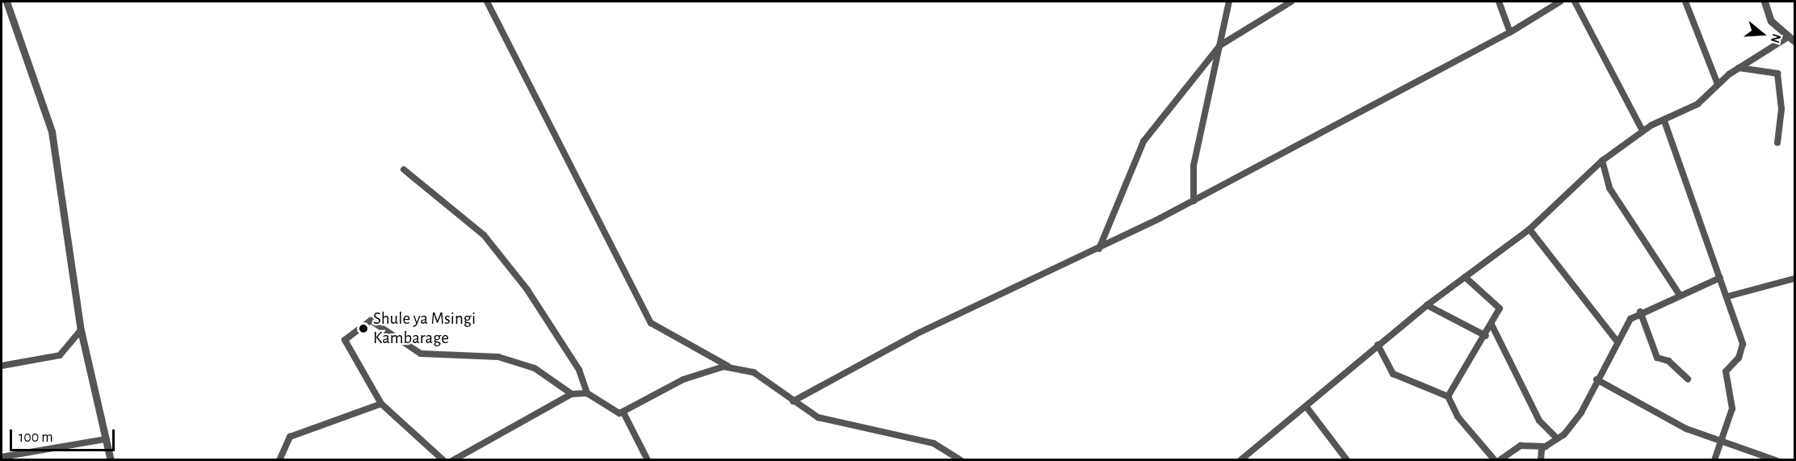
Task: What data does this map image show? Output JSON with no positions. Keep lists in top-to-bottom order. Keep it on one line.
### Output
{"places":["Shule ya Msingi Kambarage"],"scale_bar":"100 m","north":"right"}
